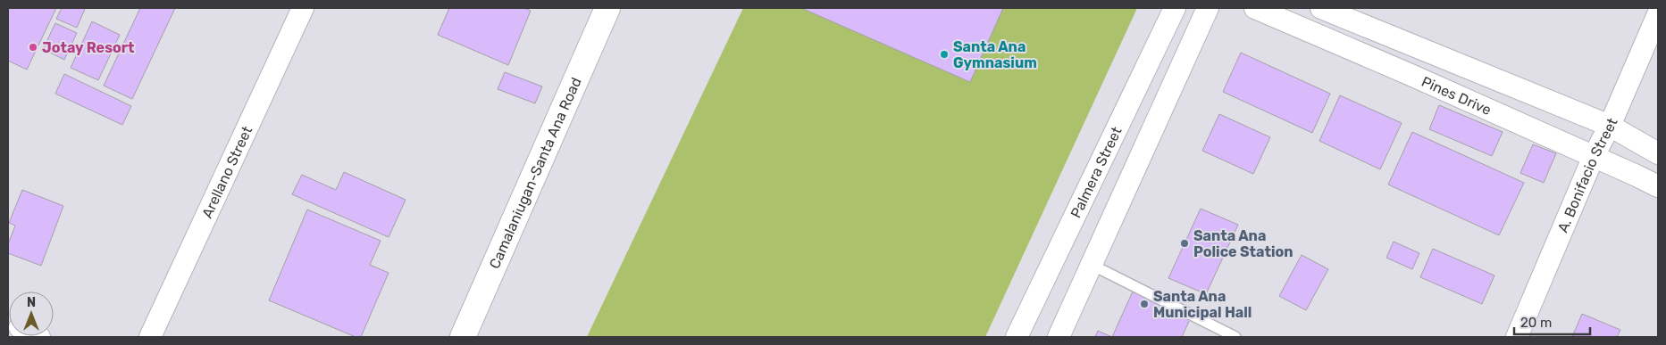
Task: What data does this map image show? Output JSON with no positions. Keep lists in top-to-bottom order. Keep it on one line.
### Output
{"streets":{"main road":["Camalaniugan-Santa Ana Road"],"street":["Pines Drive","Arellano Street","Palmera Street","A. Bonifacio Street"]},"crossings":[["Pines Drive","A. Bonifacio Street"]],"places":["Jotay Resort","Santa Ana Gymnasium","Santa Ana Police Station","Santa Ana Municipal Hall"],"scale_bar":"20 m","north":"top"}
